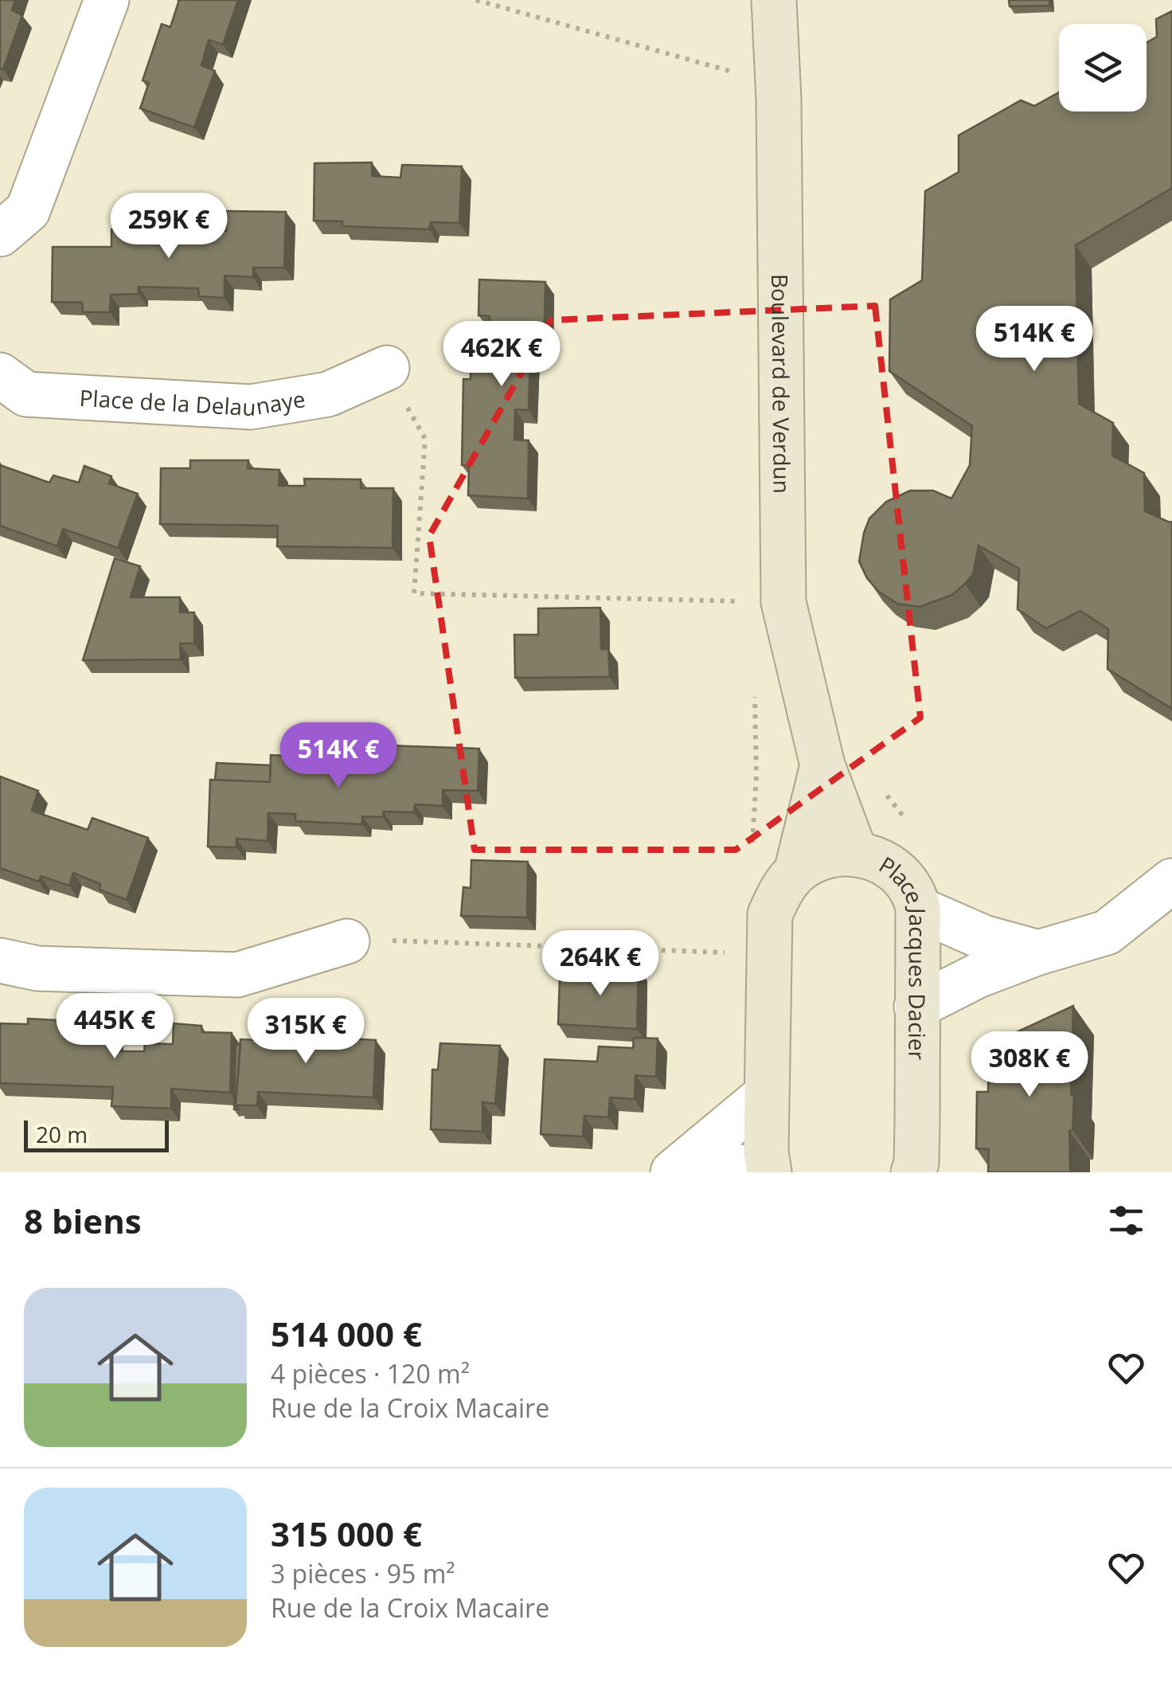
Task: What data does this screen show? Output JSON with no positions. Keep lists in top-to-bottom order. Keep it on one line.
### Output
{"streets":{"main road":["Boulevard de Verdun","Place Jacques Dacier"],"street":["Place de la Delaunaye"]},"crossings":[["Boulevard de Verdun","Place Jacques Dacier"]],"scale_bar":"20 m","page":{"price":["259K €","514K €","462K €","514K €","264K €","445K €","315K €","308K €"],"scale":"20 m","heading":"8 biens","list":[{"name":"514 000 €","note":"4 pièces · 120 m² · Rue de la Croix Macaire"},{"name":"315 000 €","note":"3 pièces · 95 m² · Rue de la Croix Macaire"}]}}
